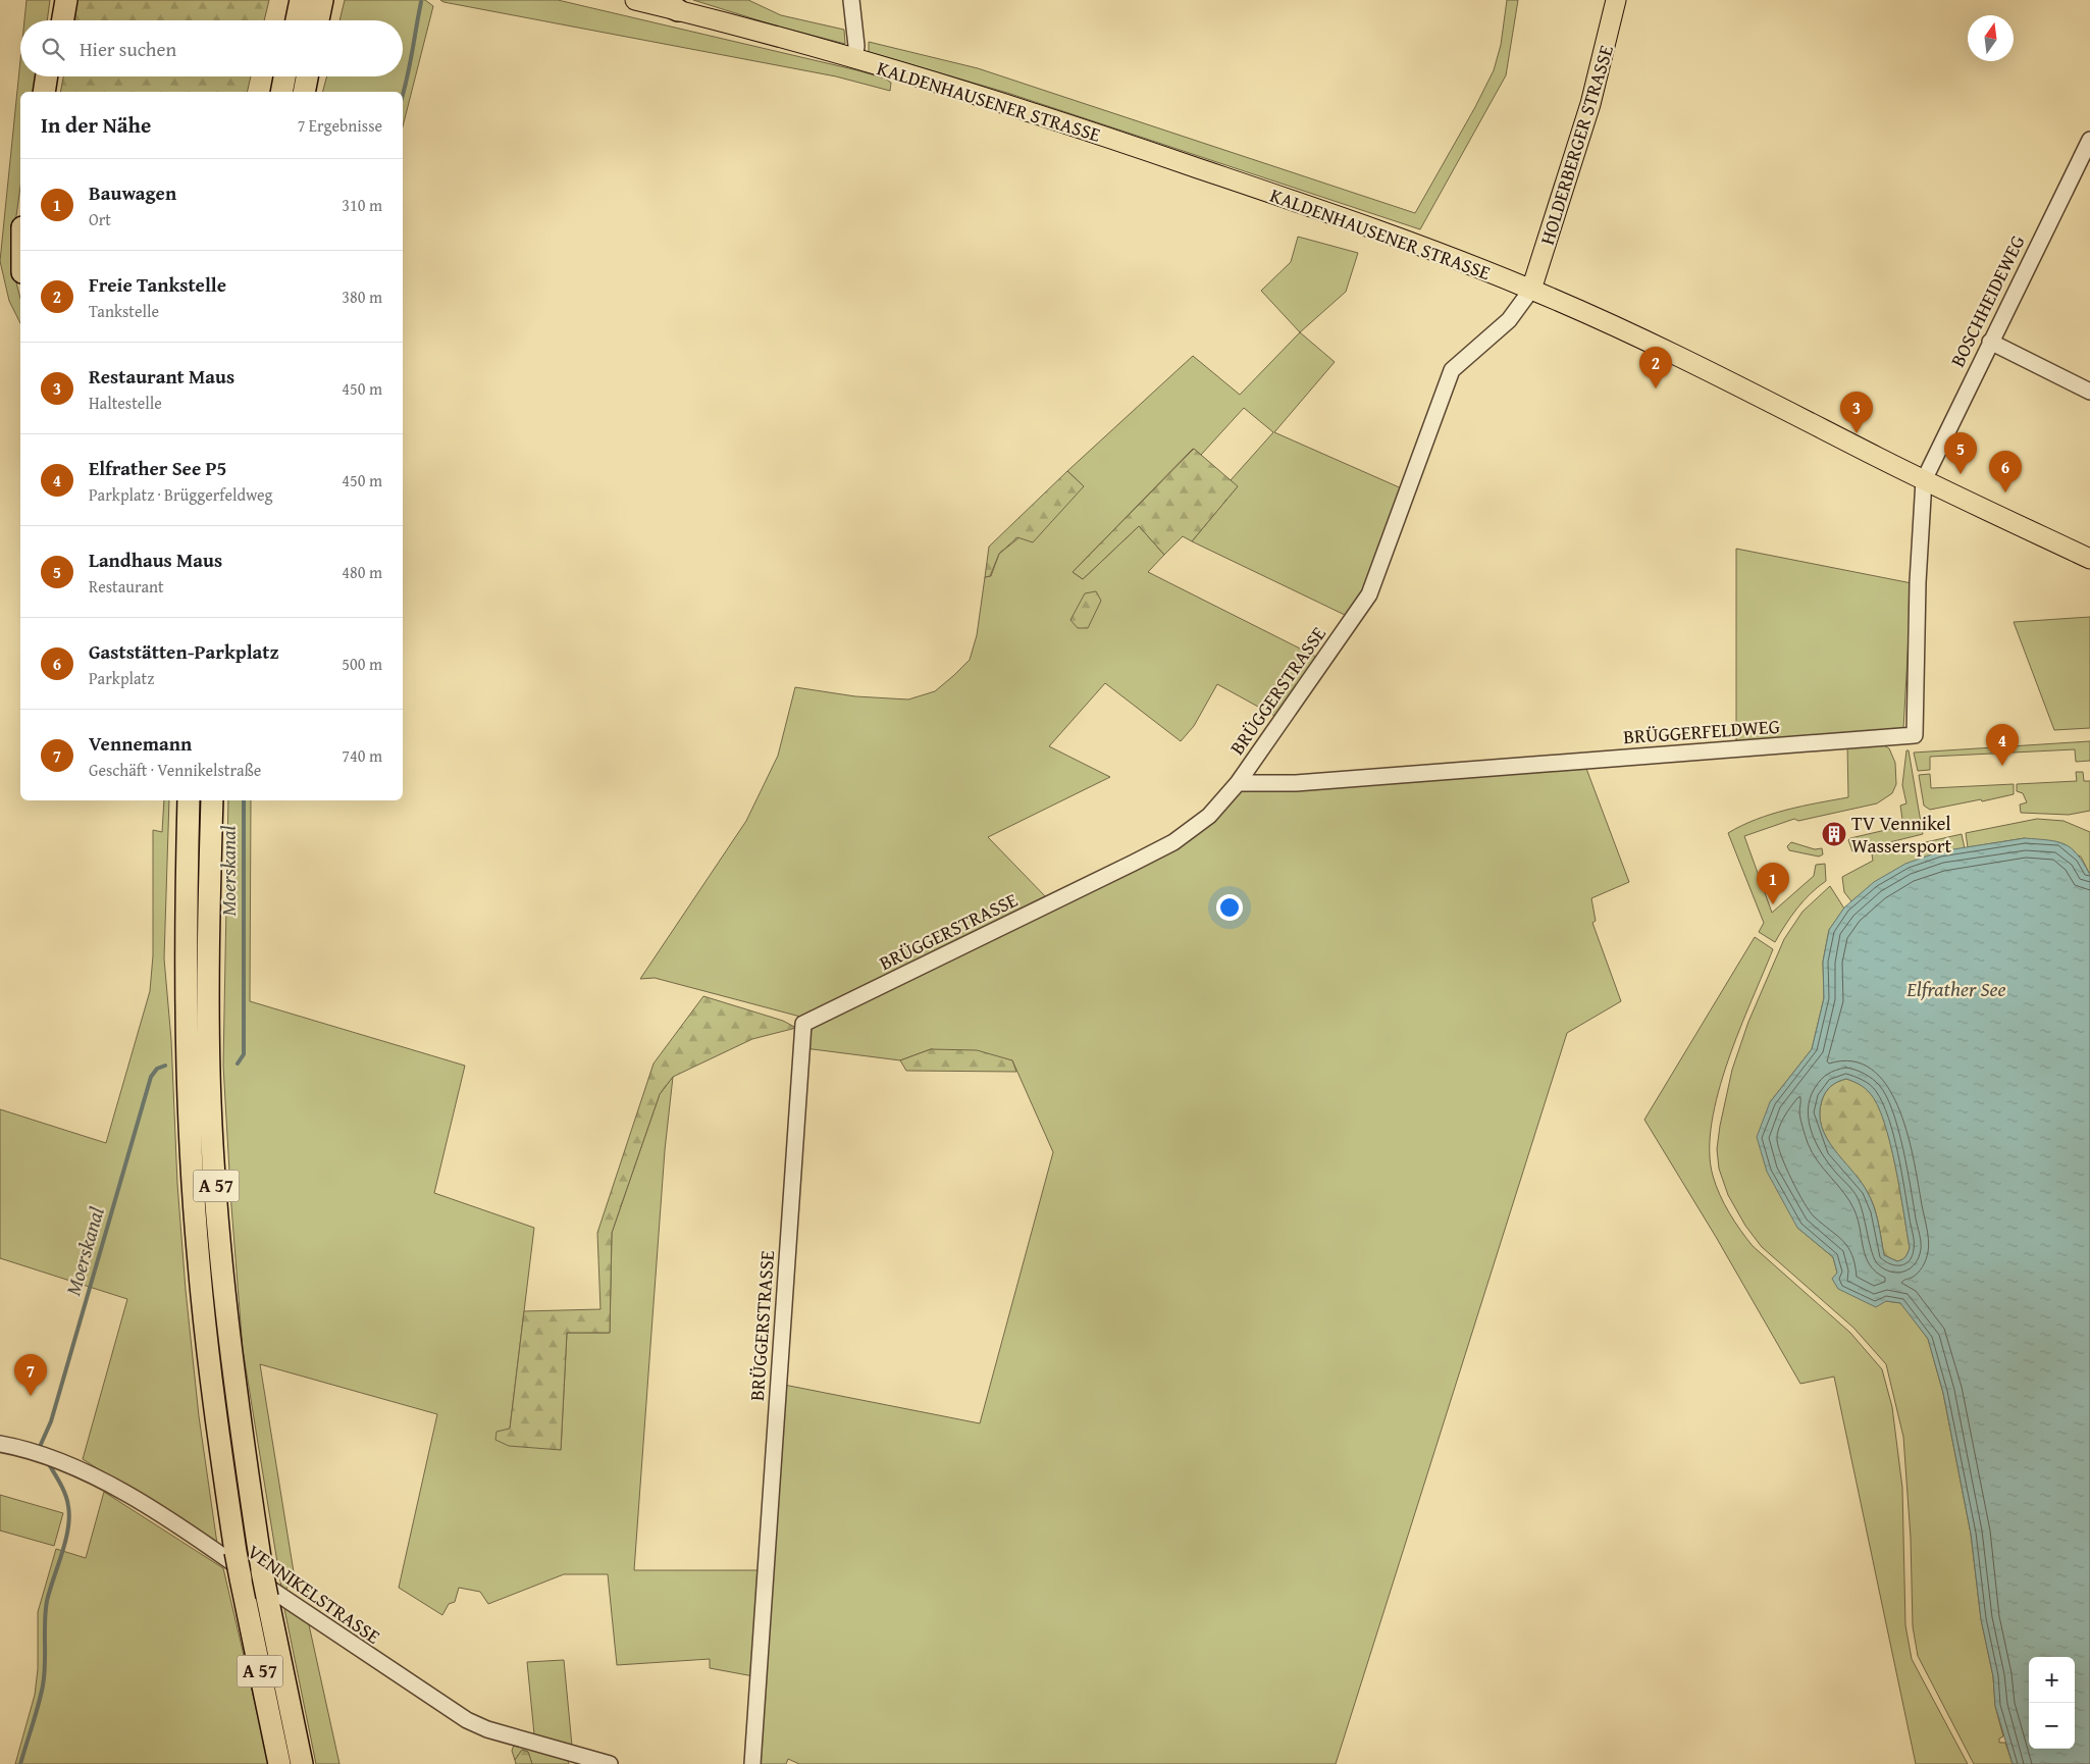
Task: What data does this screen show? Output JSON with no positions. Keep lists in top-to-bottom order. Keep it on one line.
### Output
{"streets":{"highway":["A 57"],"main road":["KALDENHAUSENER STRASSE","HOLDERBERGER STRASSE"],"street":["BOSCHHEIDEWEG","BRÜGGERSTRASSE","BRÜGGERFELDWEG","VENNIKELSTRASSE"]},"crossings":[["KALDENHAUSENER STRASSE","HOLDERBERGER STRASSE"],["KALDENHAUSENER STRASSE","BOSCHHEIDEWEG"],["KALDENHAUSENER STRASSE","BRÜGGERSTRASSE"],["KALDENHAUSENER STRASSE","BRÜGGERFELDWEG"],["HOLDERBERGER STRASSE","BRÜGGERSTRASSE"],["BOSCHHEIDEWEG","BRÜGGERFELDWEG"],["BRÜGGERSTRASSE","BRÜGGERFELDWEG"]],"water":["Moerskanal","Elfrather See"],"places":{"building":["TV Vennikel Wassersport"]},"north":"top","page":{"search":"Hier suchen","heading":["In der Nähe","7 Ergebnisse"],"list":[{"mark":"1","name":"Bauwagen","note":"Ort","value":"310 m"},{"mark":"2","name":"Freie Tankstelle","note":"Tankstelle","value":"380 m"},{"mark":"3","name":"Restaurant Maus","note":"Haltestelle","value":"450 m"},{"mark":"4","name":"Elfrather See P5","note":"Parkplatz · Brüggerfeldweg","value":"450 m"},{"mark":"5","name":"Landhaus Maus","note":"Restaurant","value":"480 m"},{"mark":"6","name":"Gaststätten-Parkplatz","note":"Parkplatz","value":"500 m"},{"mark":"7","name":"Vennemann","note":"Geschäft · Vennikelstraße","value":"740 m"}],"pins":["2","3","5","6","4","1","7"],"map_buttons":["+","−"]}}
